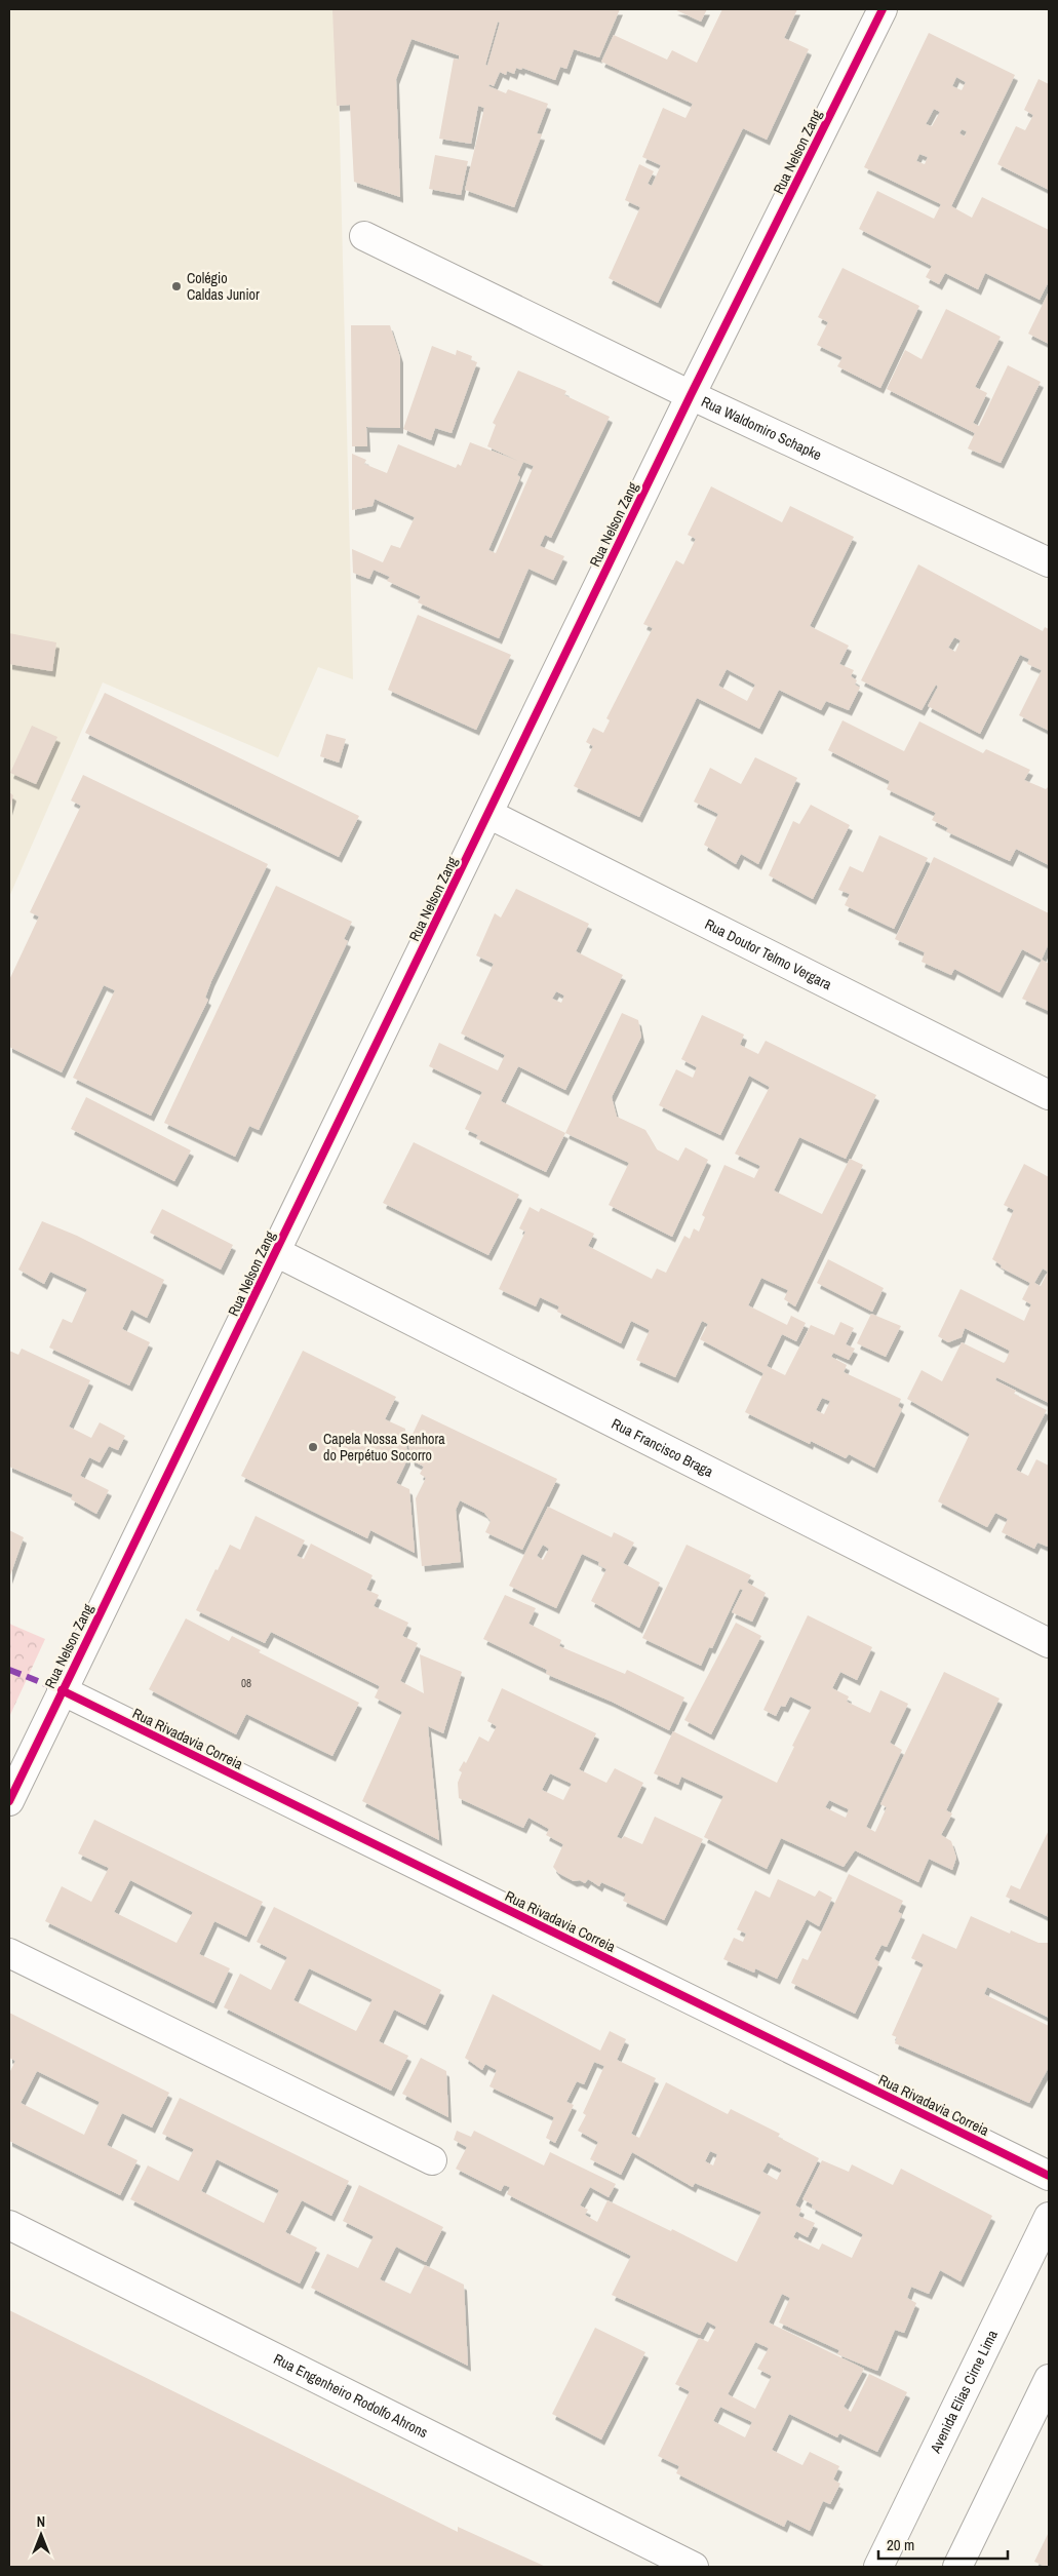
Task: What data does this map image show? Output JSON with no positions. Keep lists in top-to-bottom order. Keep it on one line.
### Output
{"streets":{"street":["Rua Nelson Zang","Rua Waldomiro Schapke","Rua Doutor Telmo Vergara","Rua Francisco Braga","Rua Rivadavia Correia","Avenida Elias Cirne Lima","Rua Engenheiro Rodolfo Ahrons"]},"crossings":[["Rua Nelson Zang","Rua Waldomiro Schapke"],["Rua Nelson Zang","Rua Doutor Telmo Vergara"],["Rua Nelson Zang","Rua Francisco Braga"],["Rua Nelson Zang","Rua Rivadavia Correia"]],"places":["Colégio Caldas Junior","Capela Nossa Senhora do Perpétuo Socorro"],"house_numbers":["08"],"scale_bar":"20 m","north":"top"}
